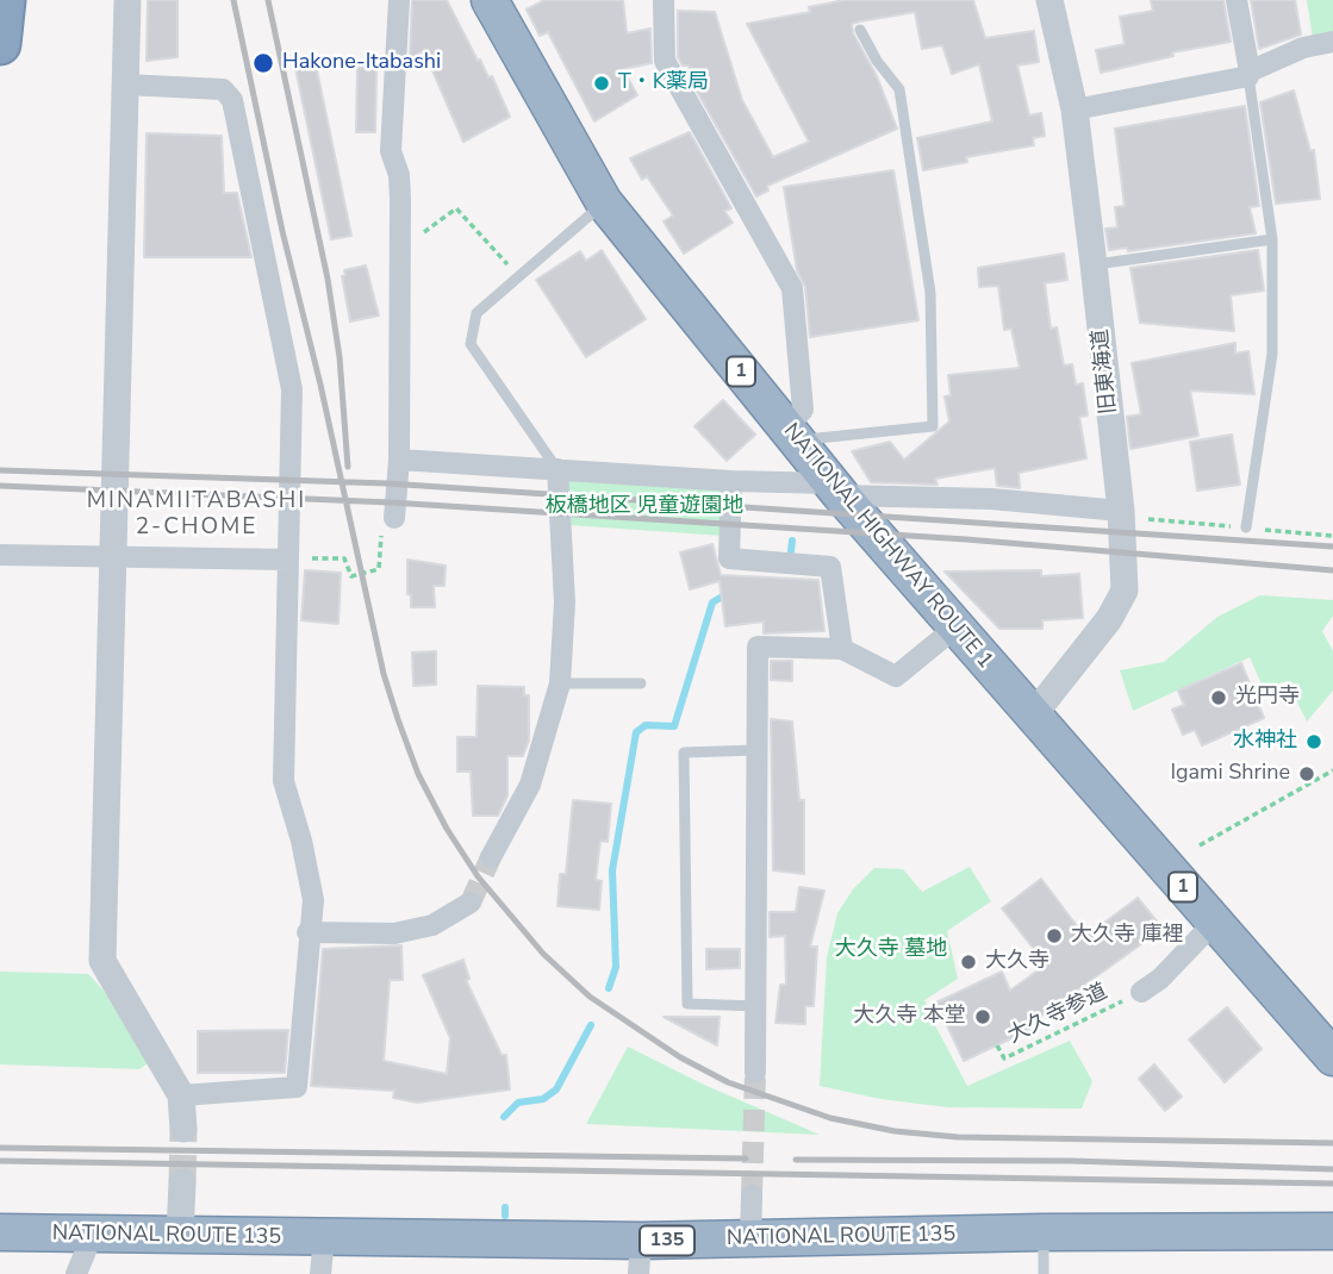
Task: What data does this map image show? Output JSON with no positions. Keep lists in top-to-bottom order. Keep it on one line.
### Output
{"streets":{"highway":["1","NATIONAL HIGHWAY ROUTE 1","NATIONAL ROUTE 135","135"],"street":["旧東海道"],"path":["大久寺参道"]},"crossings":[["旧東海道","NATIONAL HIGHWAY ROUTE 1"]],"districts":["MINAMIITABASHI 2-CHOME"],"parks":["板橋地区 児童遊園地","大久寺 墓地"],"places":["Hakone-Itabashi","T・K薬局","光円寺","水神社","Igami Shrine","大久寺 庫裡","大久寺","大久寺 本堂"]}
